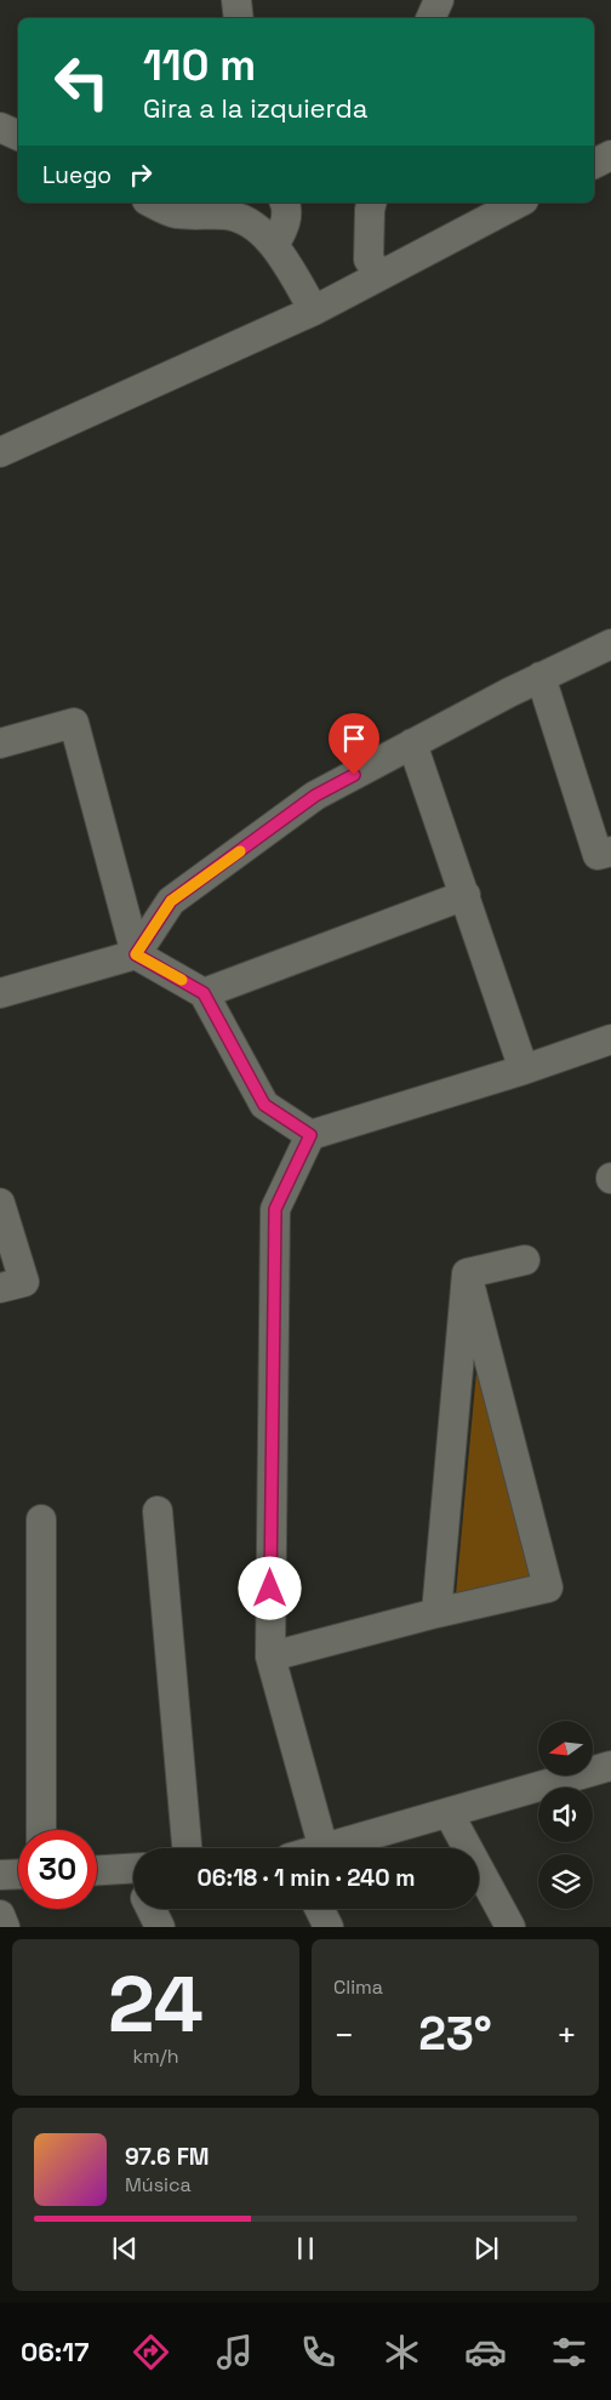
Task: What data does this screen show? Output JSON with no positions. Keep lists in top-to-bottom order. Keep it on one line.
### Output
{"north":"left","page":{"turn":["110 m","Gira a la izquierda"],"then":"Luego","limit":"30","trip":"06:18 · 1 min · 240 m","tile":[["24","km/h"],"Clima"],"heat":["−","23°","+"],"song":["97.6 FM","Música"],"tabs":"06:17"}}
